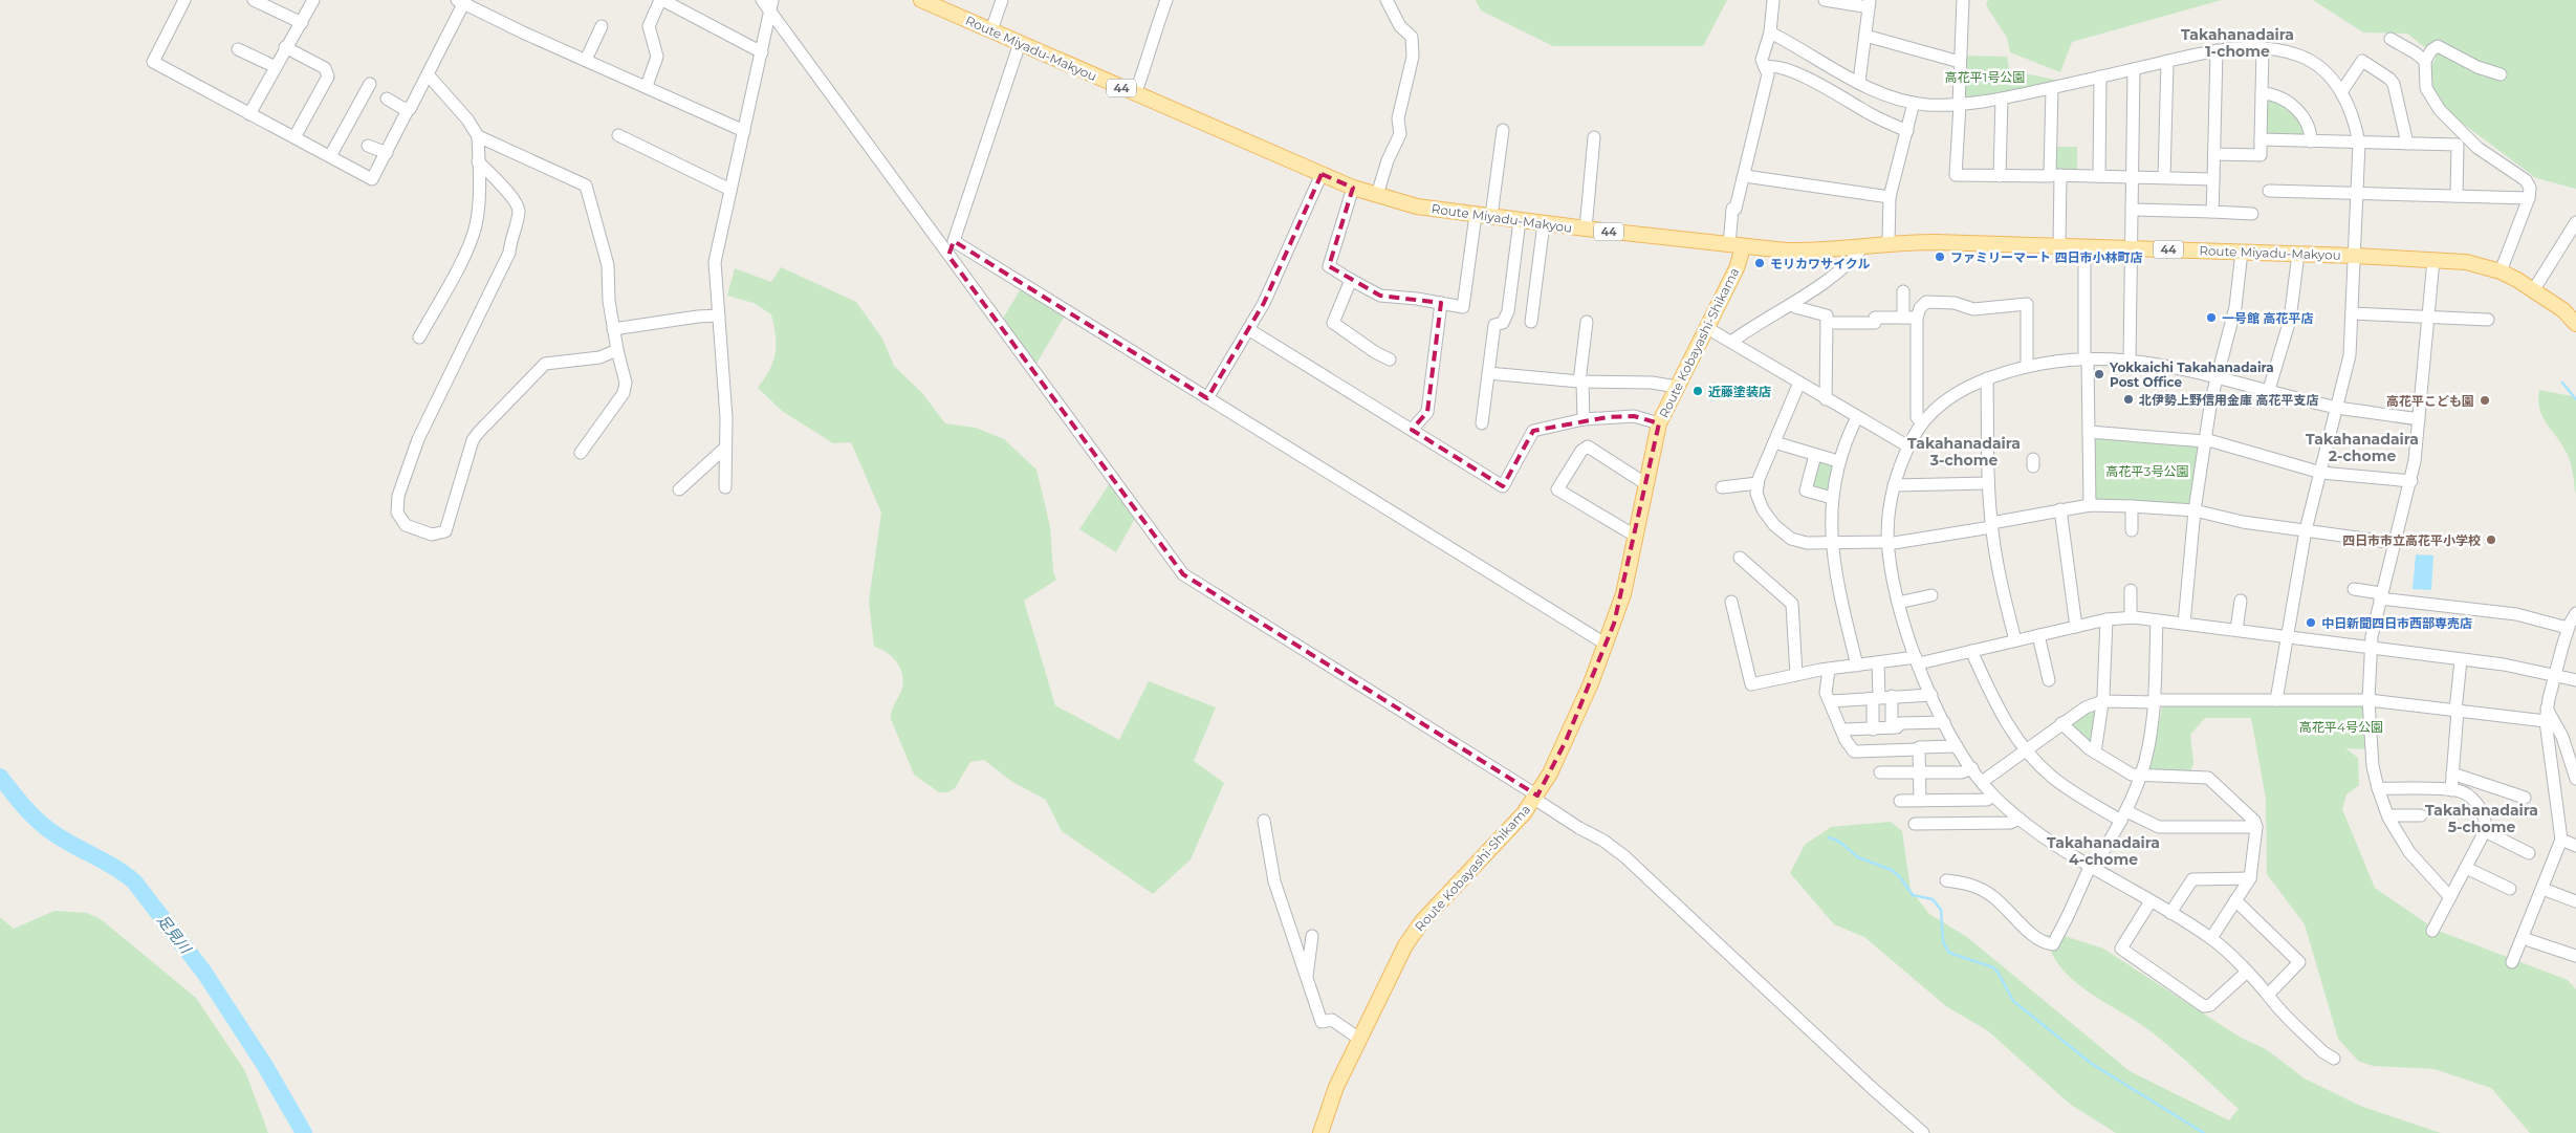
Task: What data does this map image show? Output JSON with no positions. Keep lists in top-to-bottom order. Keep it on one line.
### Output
{"streets":{"main road":["Route Miyadu-Makyou","44","Route Kobayashi-Shikama"]},"crossings":[["Route Miyadu-Makyou","Route Kobayashi-Shikama"]],"districts":["Takahanadaira 1-chome","Takahanadaira 2-chome","Takahanadaira 3-chome","Takahanadaira 5-chome","Takahanadaira 4-chome"],"water":["足見川"],"parks":["高花平1号公園","高花平3号公園","高花平4号公園"],"places":["ファミリーマート 四日市小林町店","モリカワサイクル","一号館 高花平店","Yokkaichi Takahanadaira Post Office","近藤塗装店","北伊勢上野信用金庫 高花平支店","高花平こども園","四日市市立高花平小学校","中日新聞四日市西部専売店"]}
